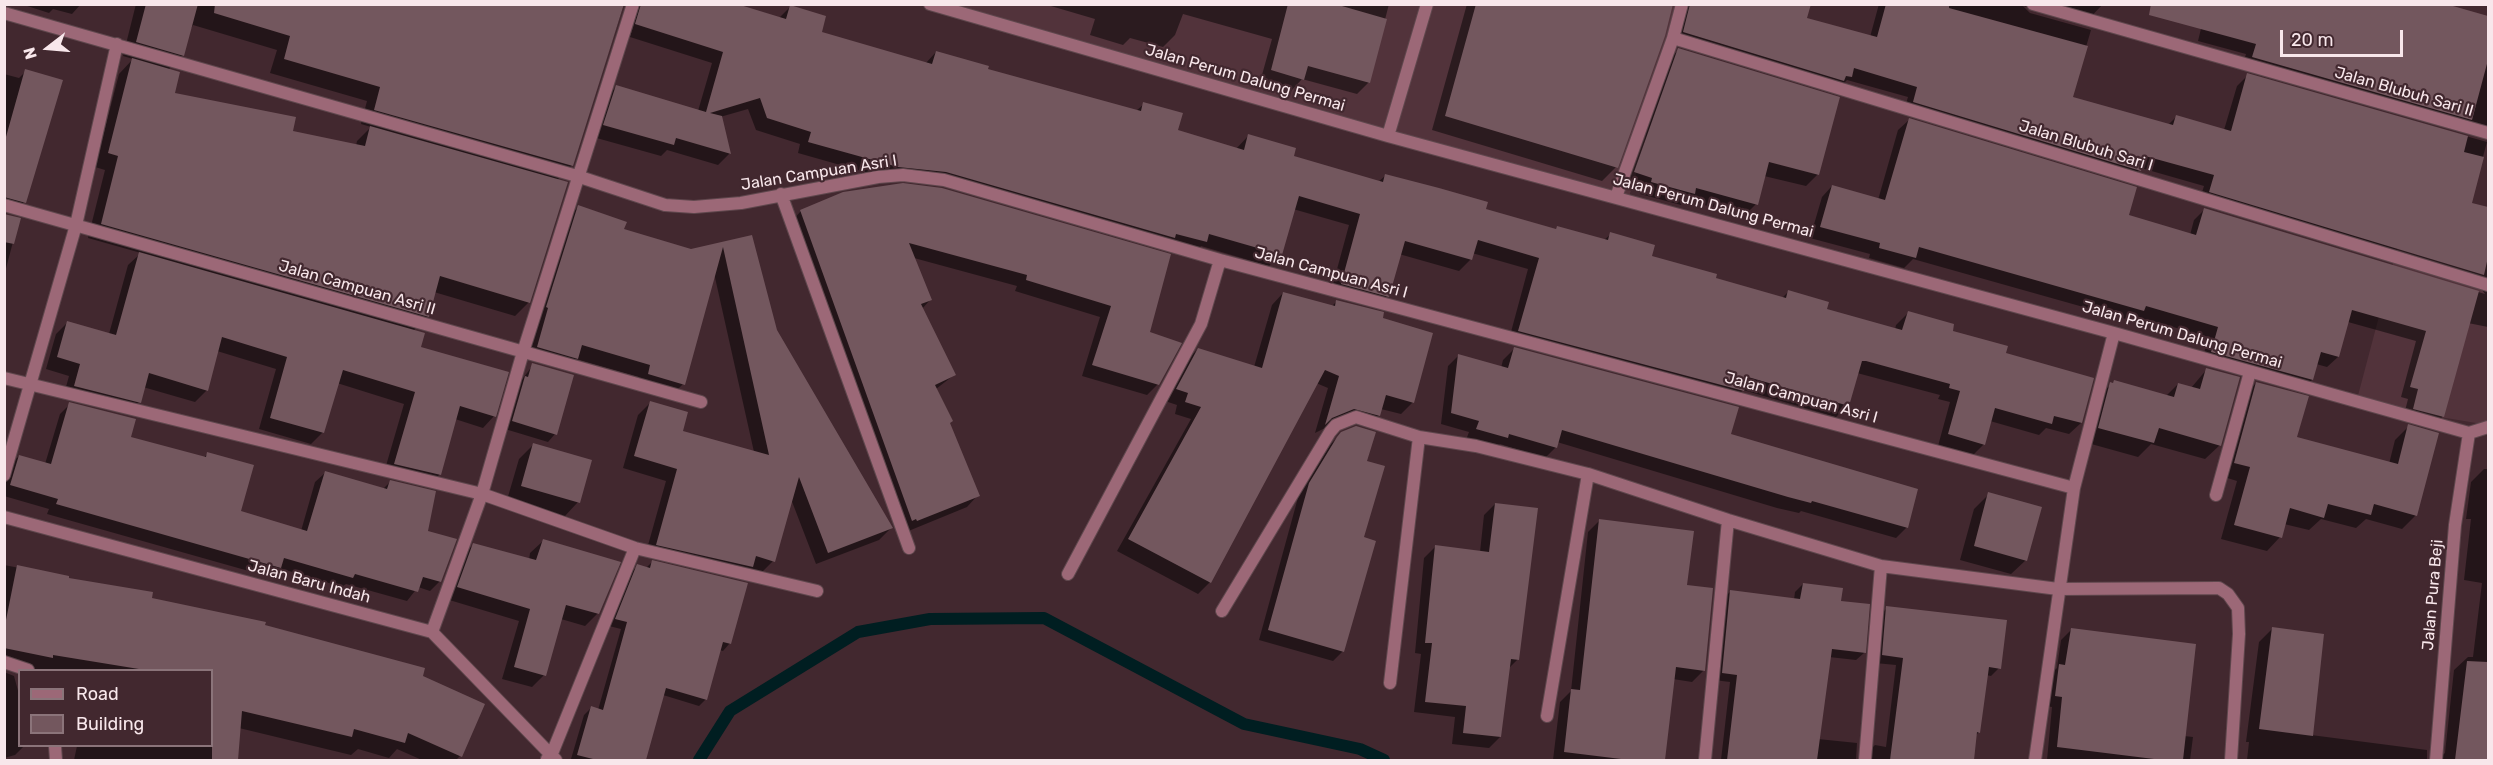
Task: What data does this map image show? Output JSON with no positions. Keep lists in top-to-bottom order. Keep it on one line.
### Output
{"streets":{"street":["Jalan Perum Dalung Permai","Jalan Blubuh Sari II","Jalan Blubuh Sari I","Jalan Campuan Asri I","Jalan Campuan Asri II","Jalan Baru Indah","Jalan Pura Beji"]},"crossings":[["Jalan Perum Dalung Permai","Jalan Pura Beji"]],"legend":["Road","Building"],"scale_bar":"20 m","north":"left"}
